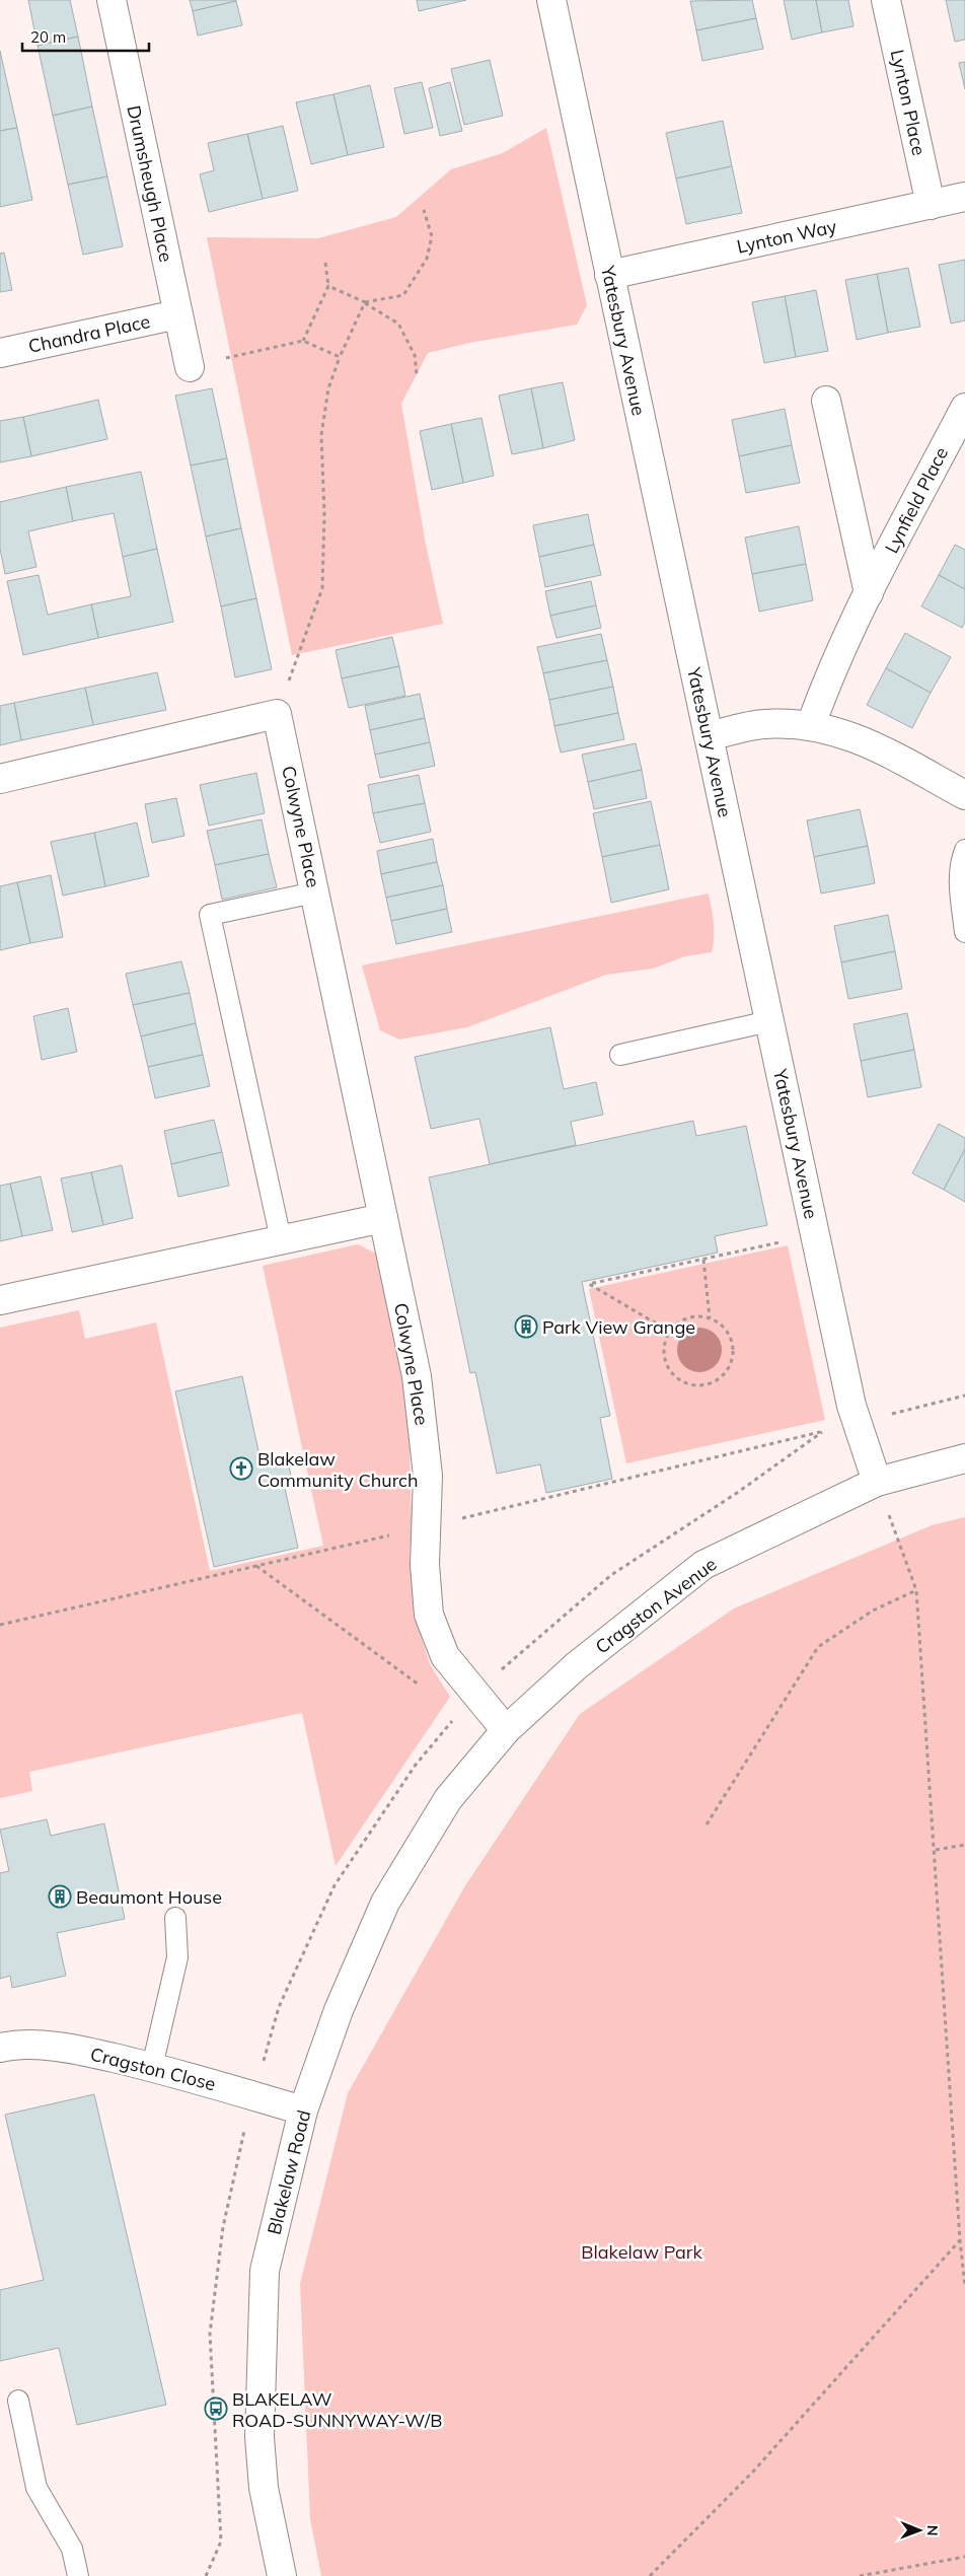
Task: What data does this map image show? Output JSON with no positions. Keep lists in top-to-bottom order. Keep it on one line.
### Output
{"streets":{"street":["Lynton Place","Drumsheugh Place","Lynton Way","Chandra Place","Yatesbury Avenue","Lynfield Place","Colwyne Place","Cragston Avenue","Cragston Close","Blakelaw Road"]},"crossings":[["Lynton Place","Lynton Way"],["Drumsheugh Place","Chandra Place"],["Lynton Way","Yatesbury Avenue"],["Yatesbury Avenue","Cragston Avenue"],["Colwyne Place","Cragston Avenue"],["Cragston Avenue","Blakelaw Road"],["Cragston Close","Blakelaw Road"]],"parks":["Blakelaw Park"],"places":{"building":["Park View Grange","Beaumont House"],"church":["Blakelaw Community Church"],"bus stop":["BLAKELAW ROAD-SUNNYWAY-W/B"]},"scale_bar":"20 m","north":"right"}
